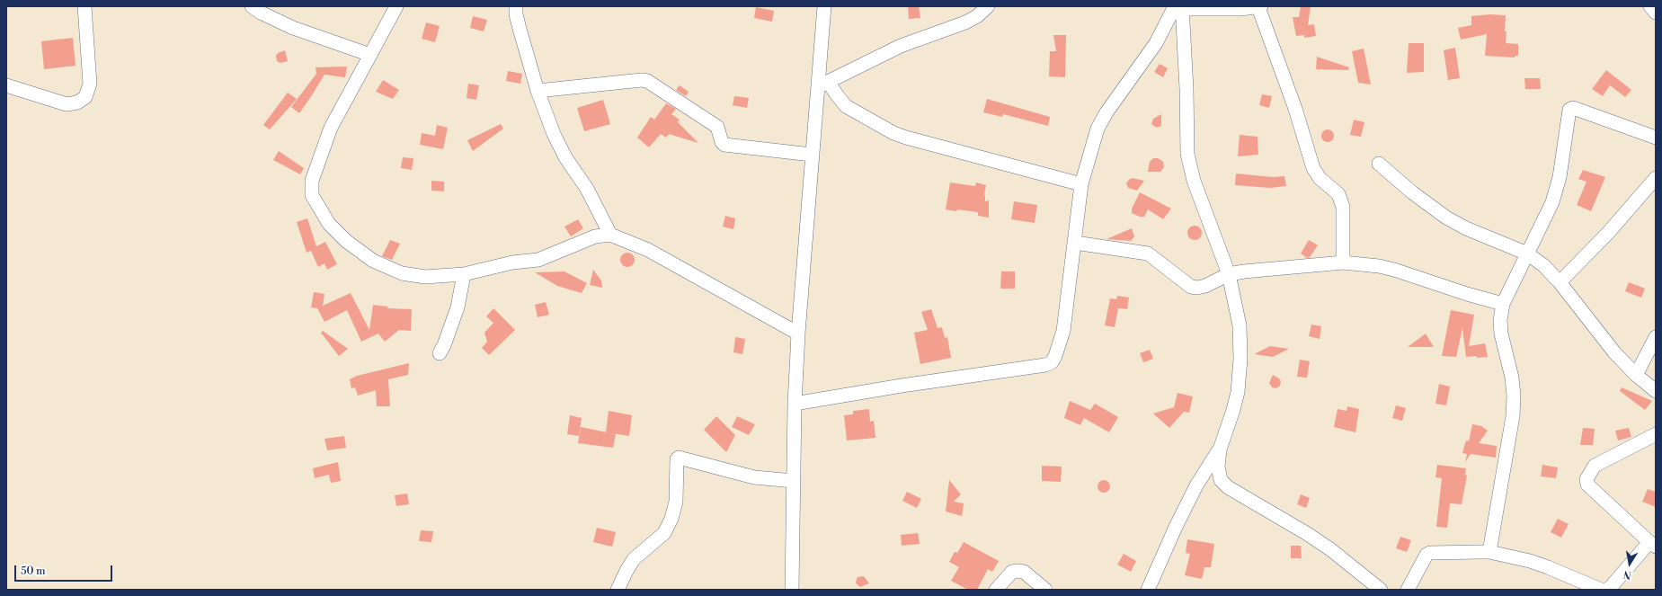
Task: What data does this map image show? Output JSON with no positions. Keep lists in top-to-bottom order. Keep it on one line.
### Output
{"scale_bar":"50 m","north":"bottom"}
